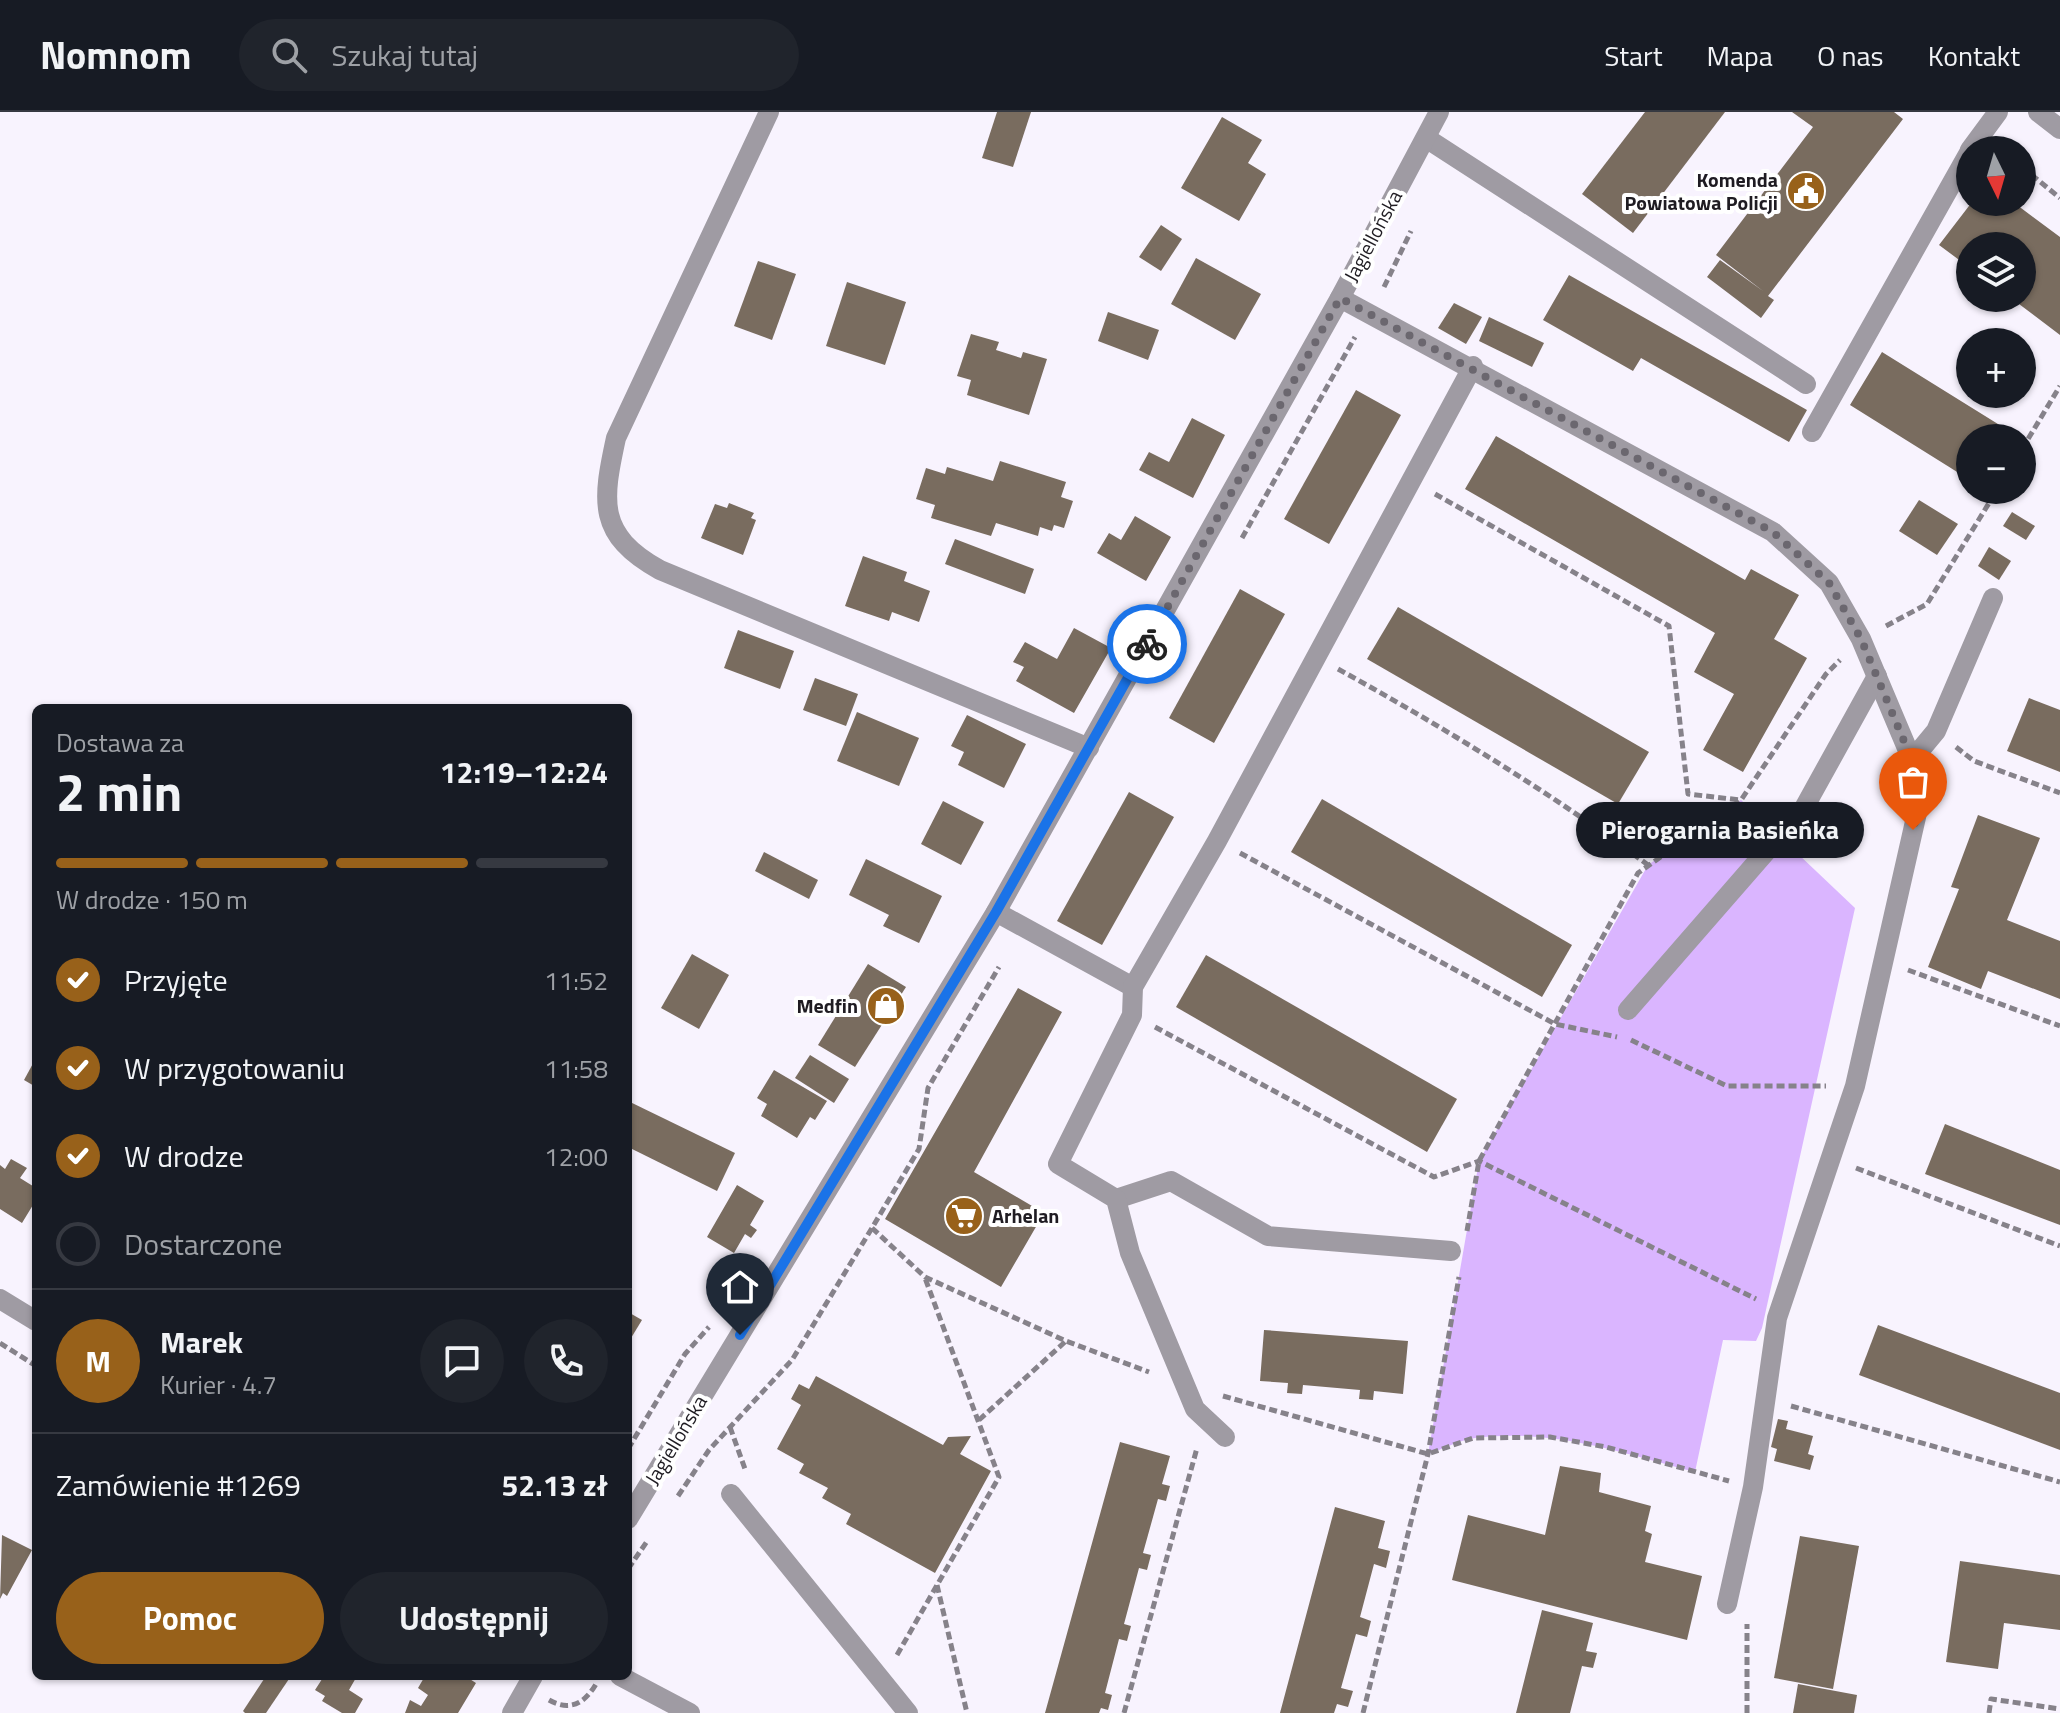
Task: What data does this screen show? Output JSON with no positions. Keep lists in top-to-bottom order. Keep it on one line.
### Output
{"streets":{"street":["Jagiellońska"]},"places":{"public building":["Komenda Powiatowa Policji"],"other":["Pierogarnia Basieńka"],"shop":["Medfin"],"supermarket":["Arhelan"]},"north":"bottom","page":{"header":"Nomnom","search":"Szukaj tutaj","nav":["Start","Mapa","O nas","Kontakt"],"map_buttons":["+","−"],"heading":["2 min","Dostawa za","12:19–12:24"],"panel":["Marek","Kurier · 4.7","Zamówienie #1269","52.13 zł"],"bubble":"Pierogarnia Basieńka","bar":"W drodze · 150 m","list":[["Przyjęte","11:52"],["W przygotowaniu","11:58"],["W drodze","12:00"],"Dostarczone"],"round":"M","buttons":["Pomoc","Udostępnij"]}}
